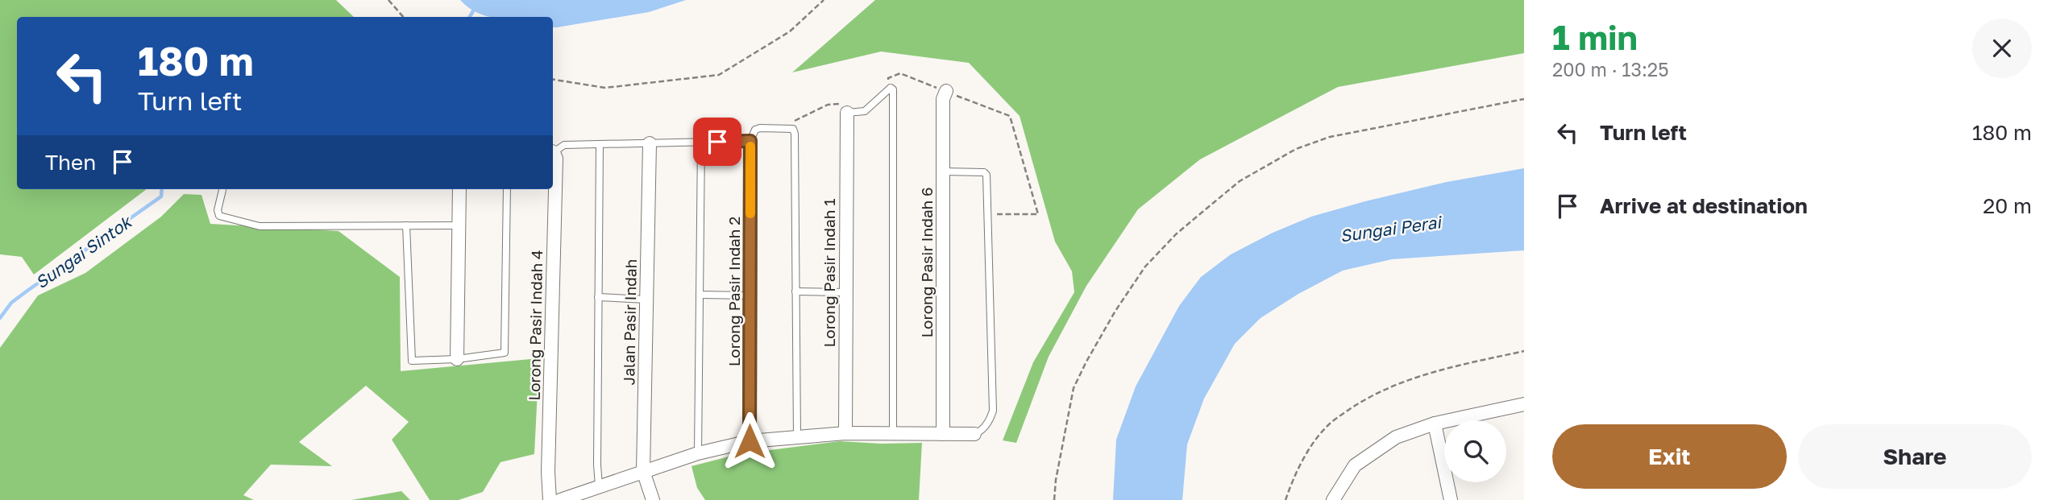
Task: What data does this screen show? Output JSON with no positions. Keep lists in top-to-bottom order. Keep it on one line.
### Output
{"streets":{"street":["Lorong Pasir Indah 6","Lorong Pasir Indah 1","Lorong Pasir Indah 2","Jalan Pasir Indah","Lorong Pasir Indah 4"]},"water":["Sungai Perai","Sungai Sintok"],"page":{"heading":["1 min","200 m · 13:25"],"turn":["180 m","Turn left"],"list":[{"name":"Turn left","value":"180 m"},{"name":"Arrive at destination","value":"20 m"}],"then":"Then","buttons":["Exit","Share"]}}
